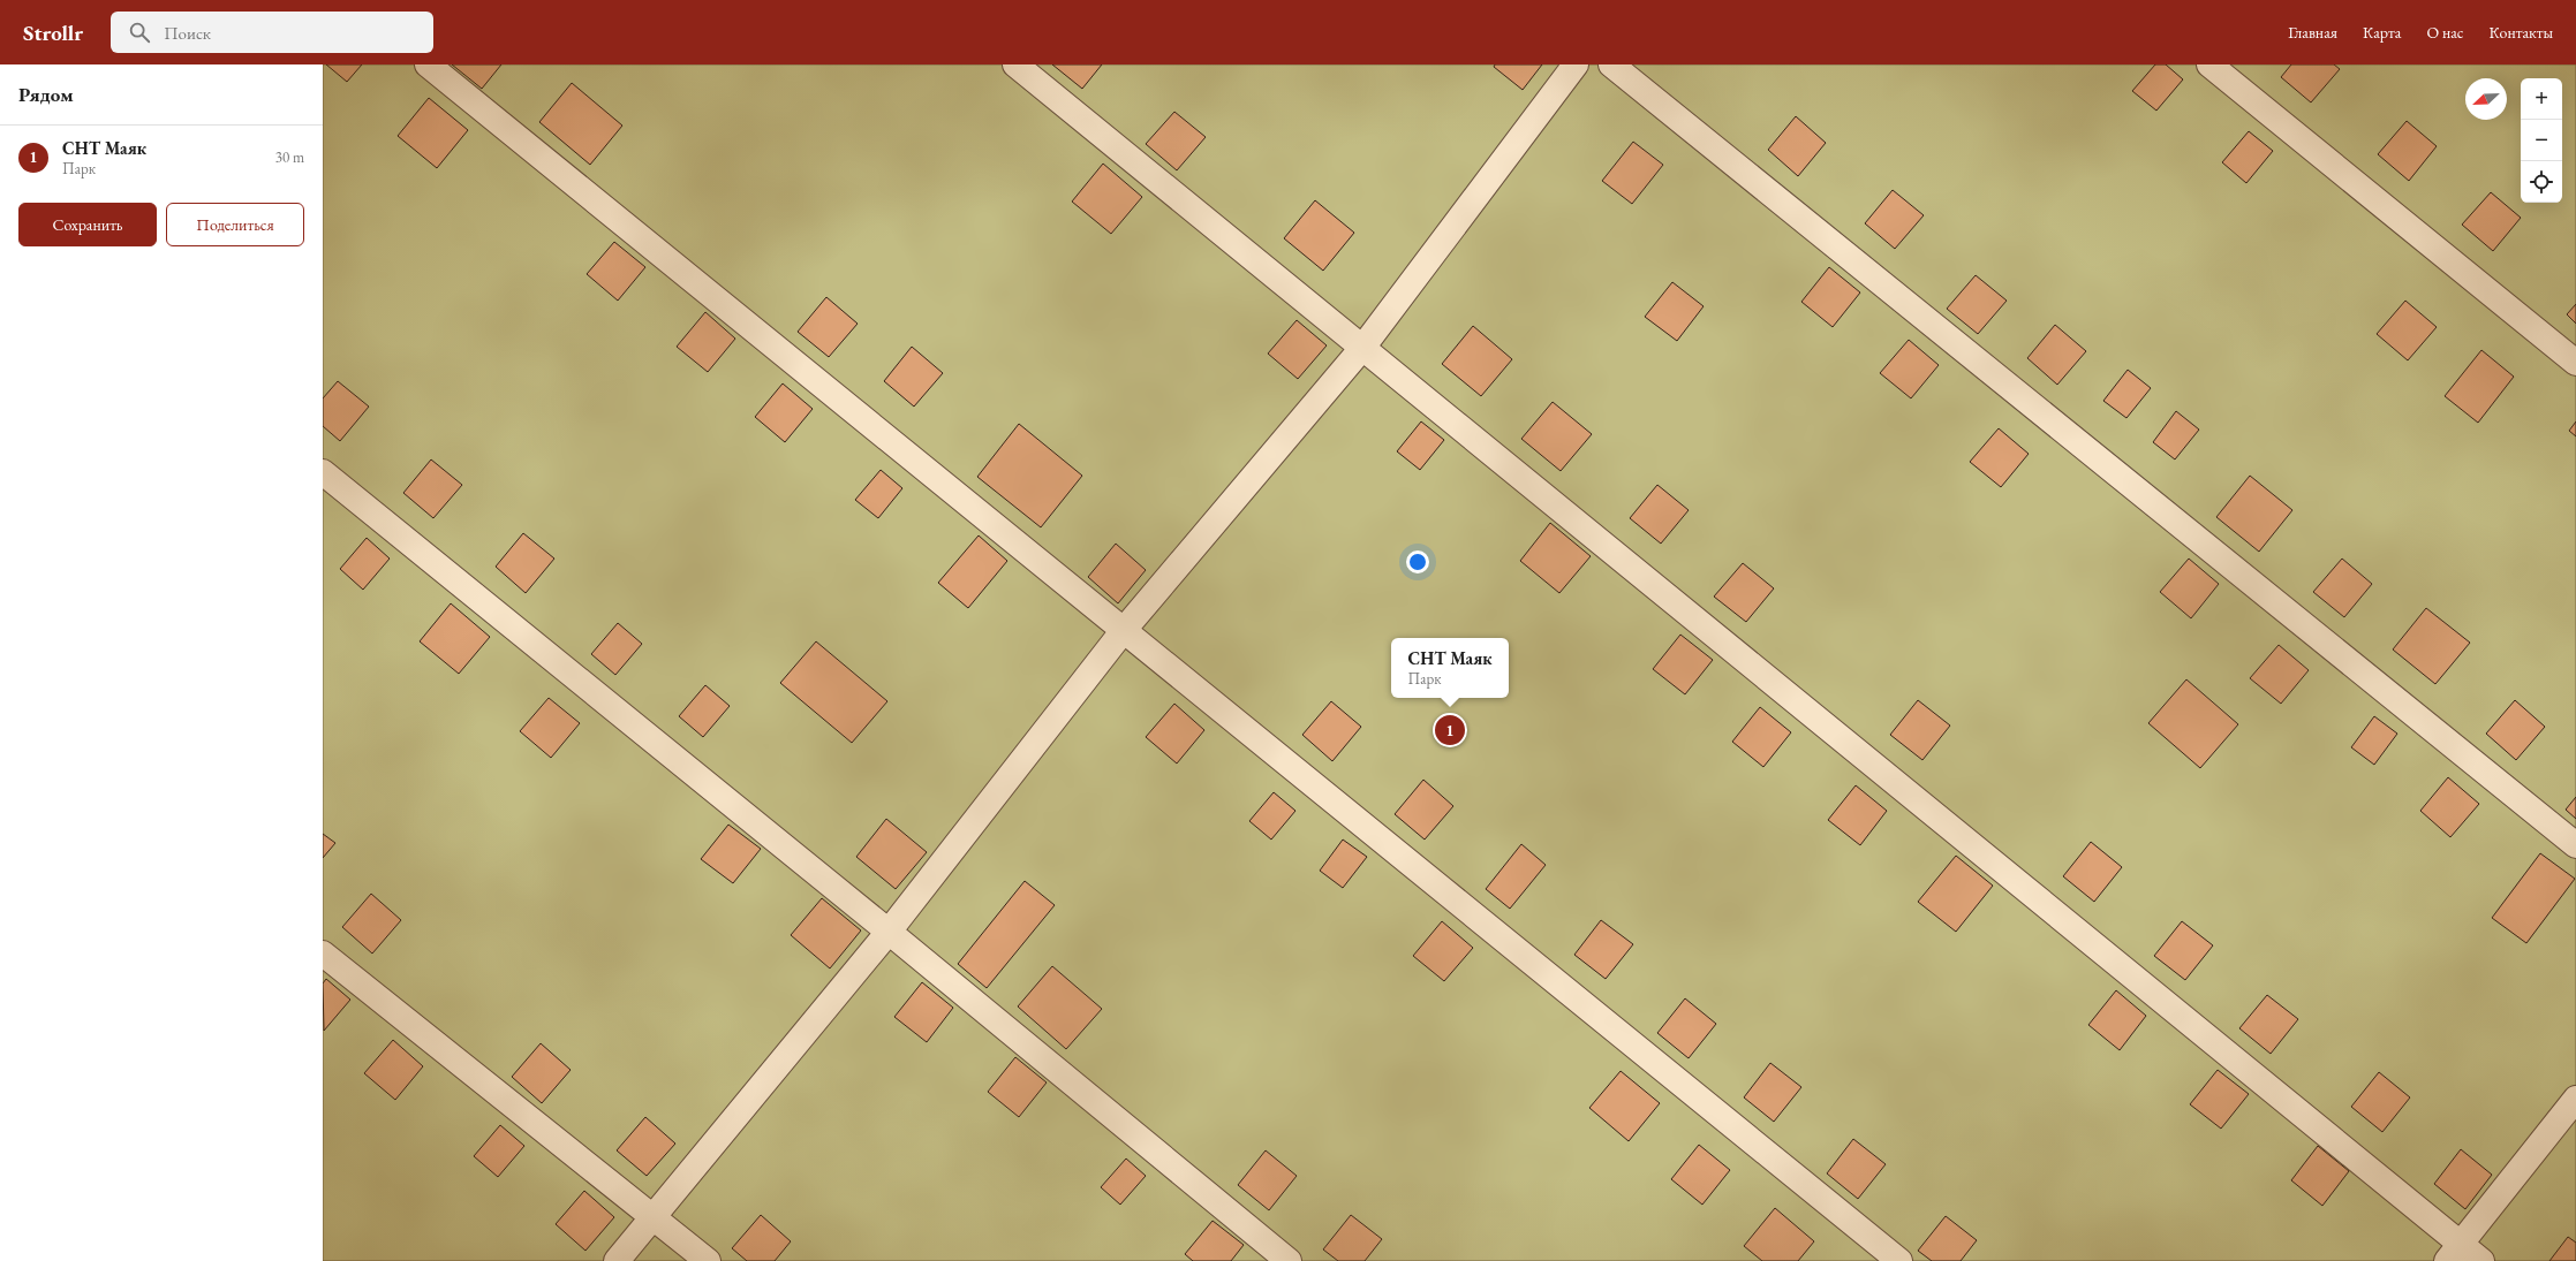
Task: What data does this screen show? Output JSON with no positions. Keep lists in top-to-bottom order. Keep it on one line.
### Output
{"north":"bottom left","page":{"header":"Strollr","search":"Поиск","nav":["Главная","Карта","О нас","Контакты"],"heading":"Рядом","map_buttons":["+","−"],"list":[{"mark":"1","name":"СНТ Маяк","note":"Парк","value":"30 m"}],"buttons":["Сохранить","Поделиться"],"popup":["СНТ Маяк","Парк"],"pins":"1"}}
